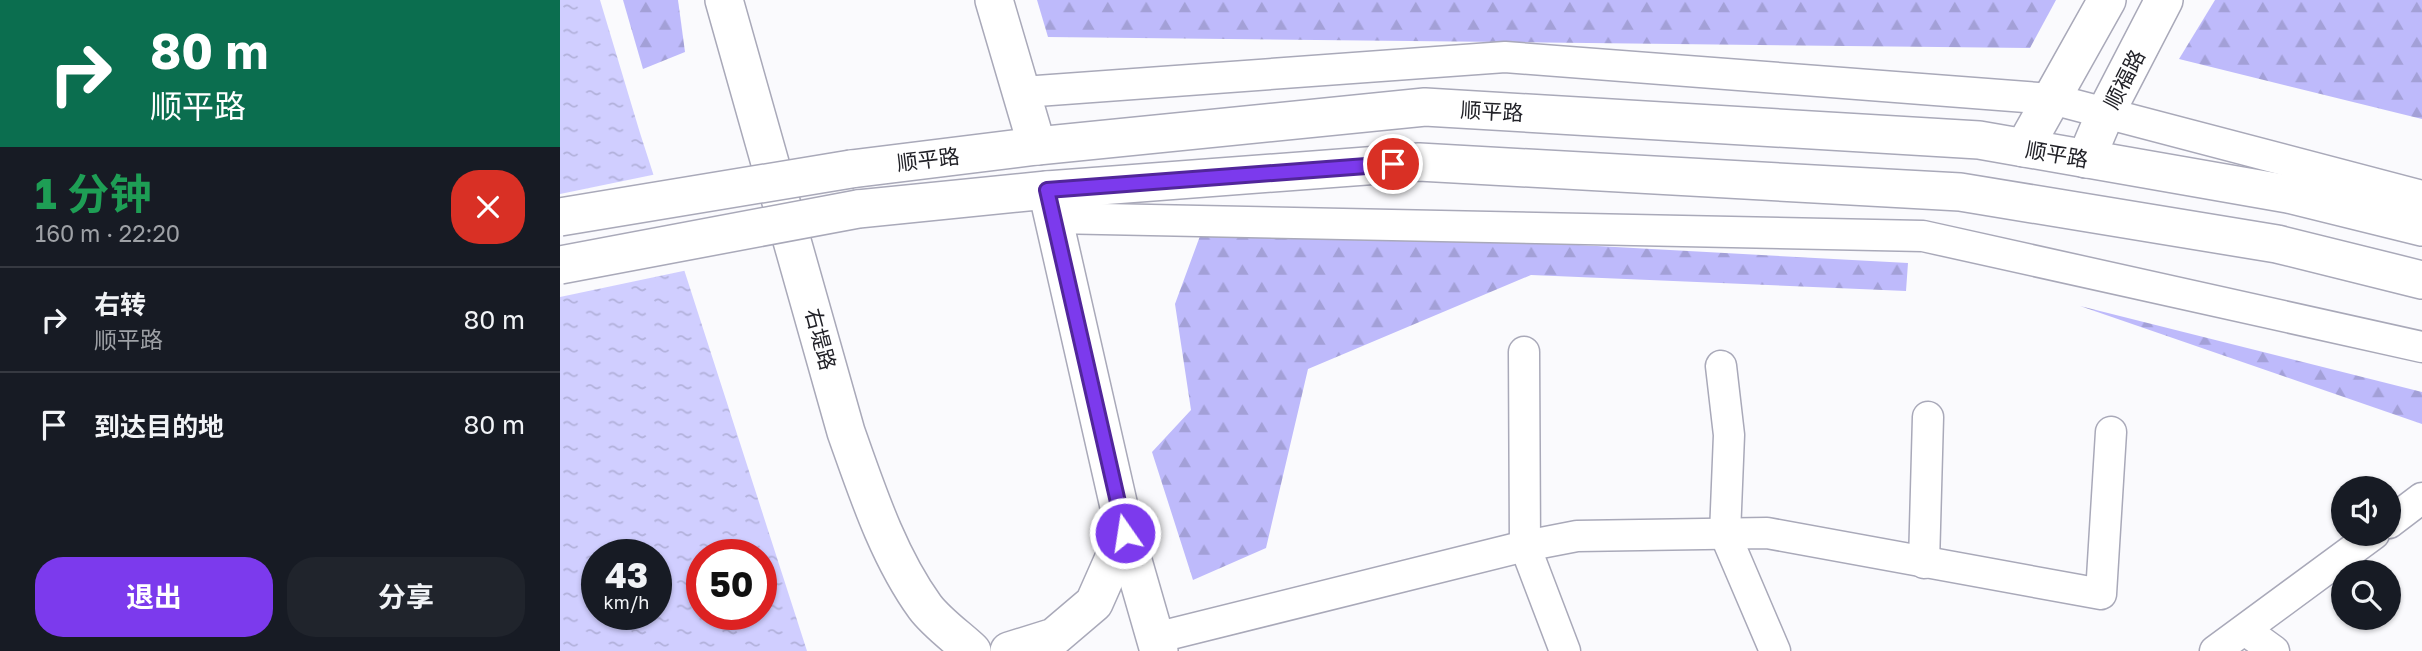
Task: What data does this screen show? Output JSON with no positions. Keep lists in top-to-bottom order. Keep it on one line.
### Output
{"streets":{"main road":["顺福路","顺平路","右堤路"]},"crossings":[["顺福路","顺平路"]],"page":{"turn":["80 m","顺平路"],"heading":["1 分钟","160 m · 22:20"],"list":[{"name":"右转","note":"顺平路","value":"80 m"},{"name":"到达目的地","value":"80 m"}],"speed":"43 km/h","limit":"50","buttons":["退出","分享"]}}
